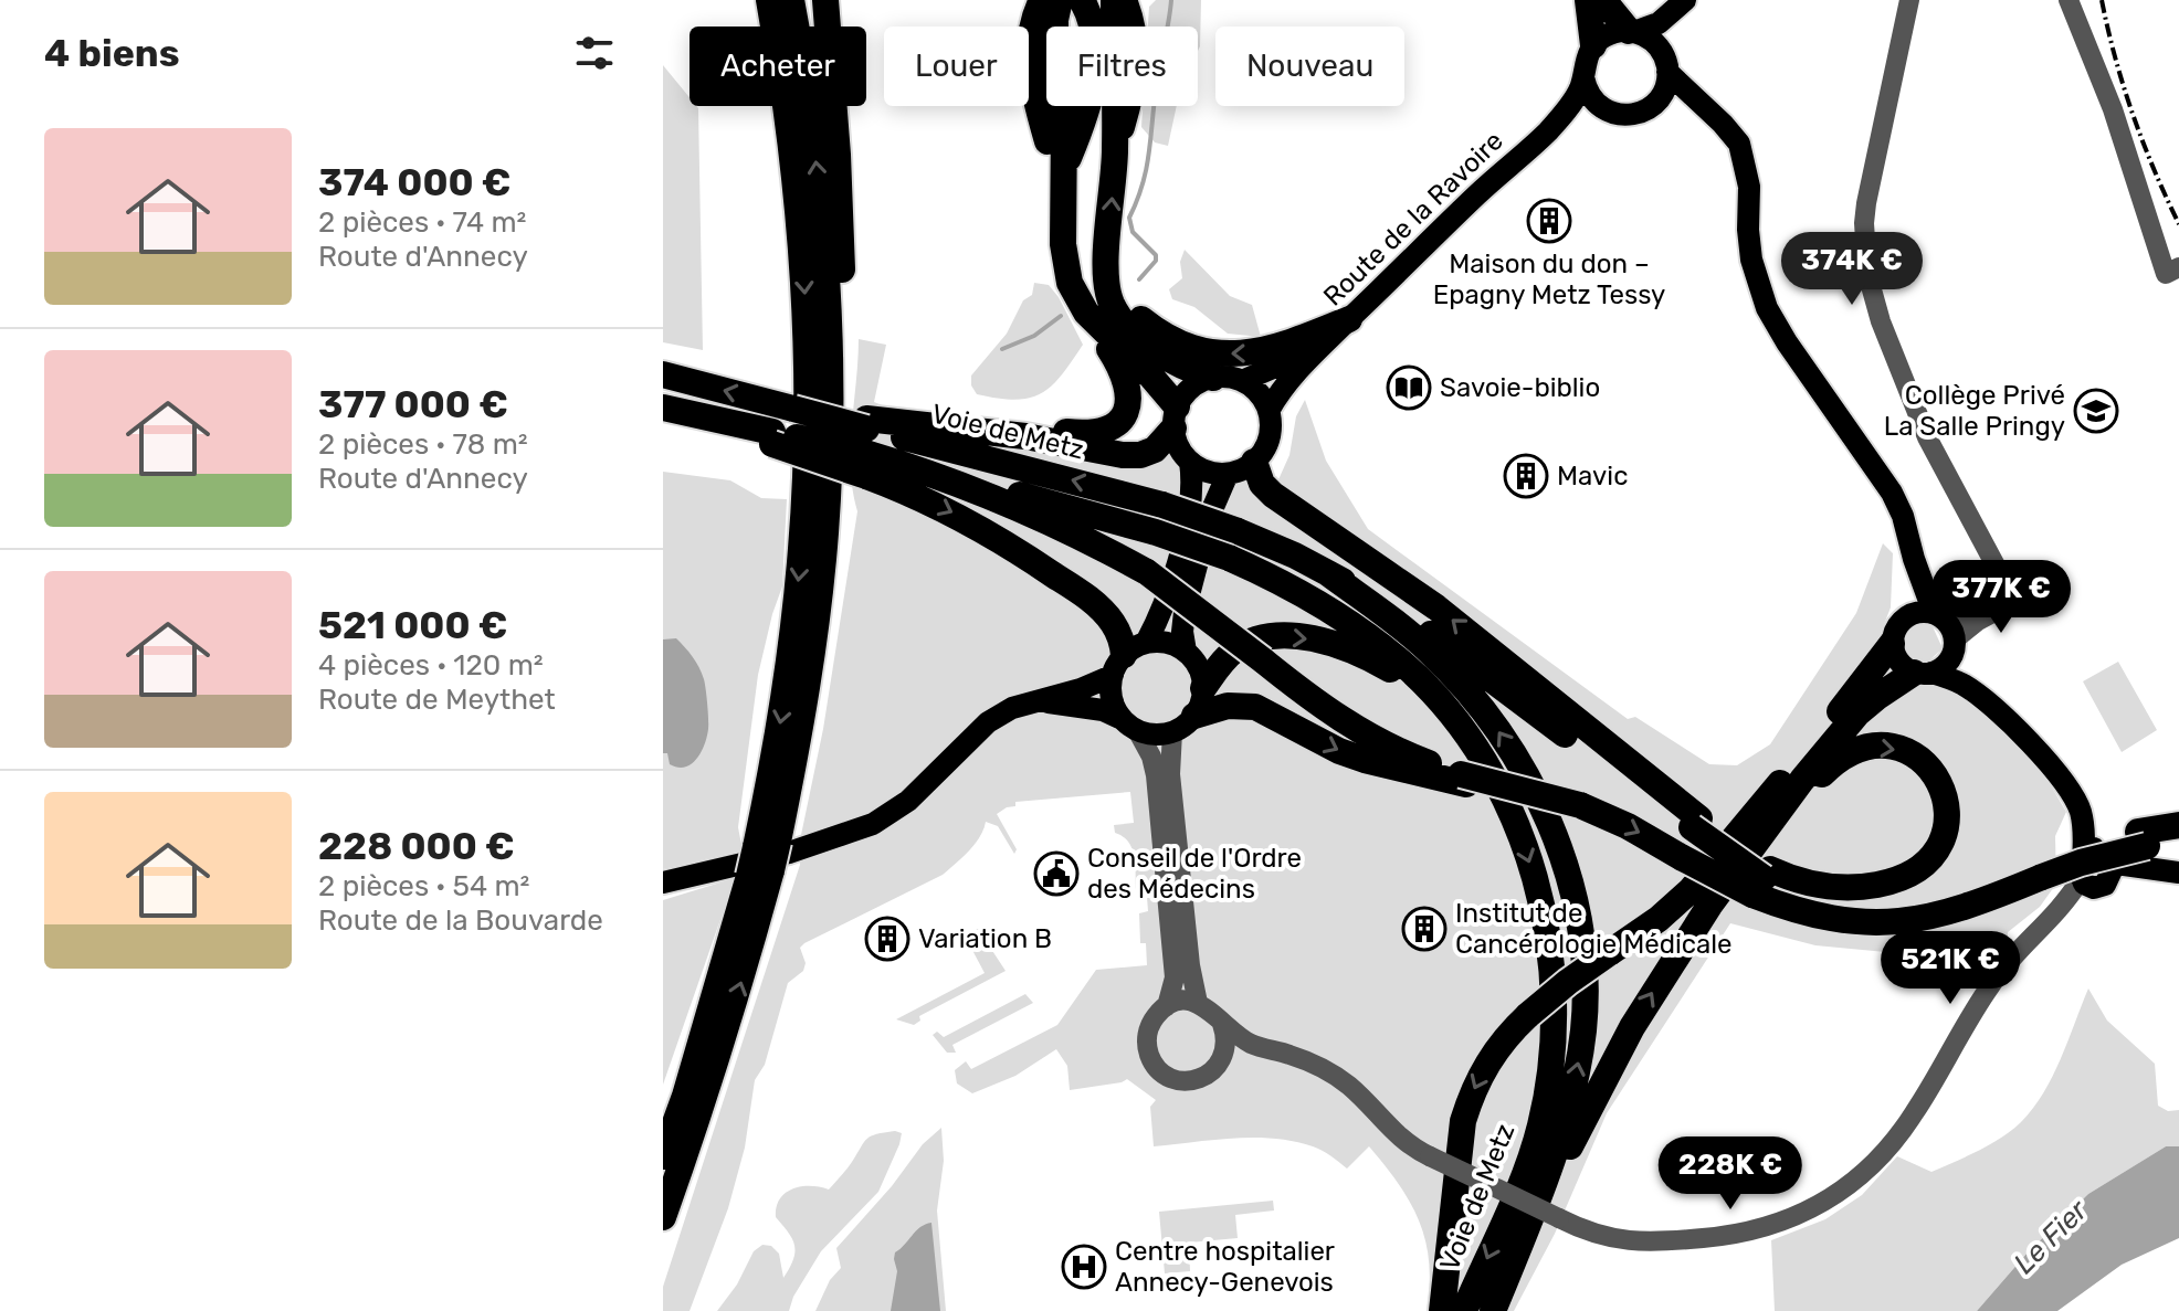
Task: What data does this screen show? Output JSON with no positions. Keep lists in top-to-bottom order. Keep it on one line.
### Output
{"streets":{"highway":["Voie de Metz"],"main road":["Route de la Ravoire"]},"water":["Le Fier"],"places":{"building":["Maison du don – Epagny Metz Tessy","Mavic","Institut de Cancérologie Médicale","Variation B"],"library":["Savoie-biblio"],"school or university":["Collège Privé La Salle Pringy"],"public building":["Conseil de l'Ordre des Médecins"],"hospital":["Centre hospitalier Annecy-Genevois"]},"page":{"heading":"4 biens","chip":["Acheter","Louer","Filtres","Nouveau"],"list":[{"name":"374 000 €","note":"2 pièces · 74 m² · Route d'Annecy"},{"name":"377 000 €","note":"2 pièces · 78 m² · Route d'Annecy"},{"name":"521 000 €","note":"4 pièces · 120 m² · Route de Meythet"},{"name":"228 000 €","note":"2 pièces · 54 m² · Route de la Bouvarde"}],"price":["374K €","377K €","521K €","228K €"]}}
